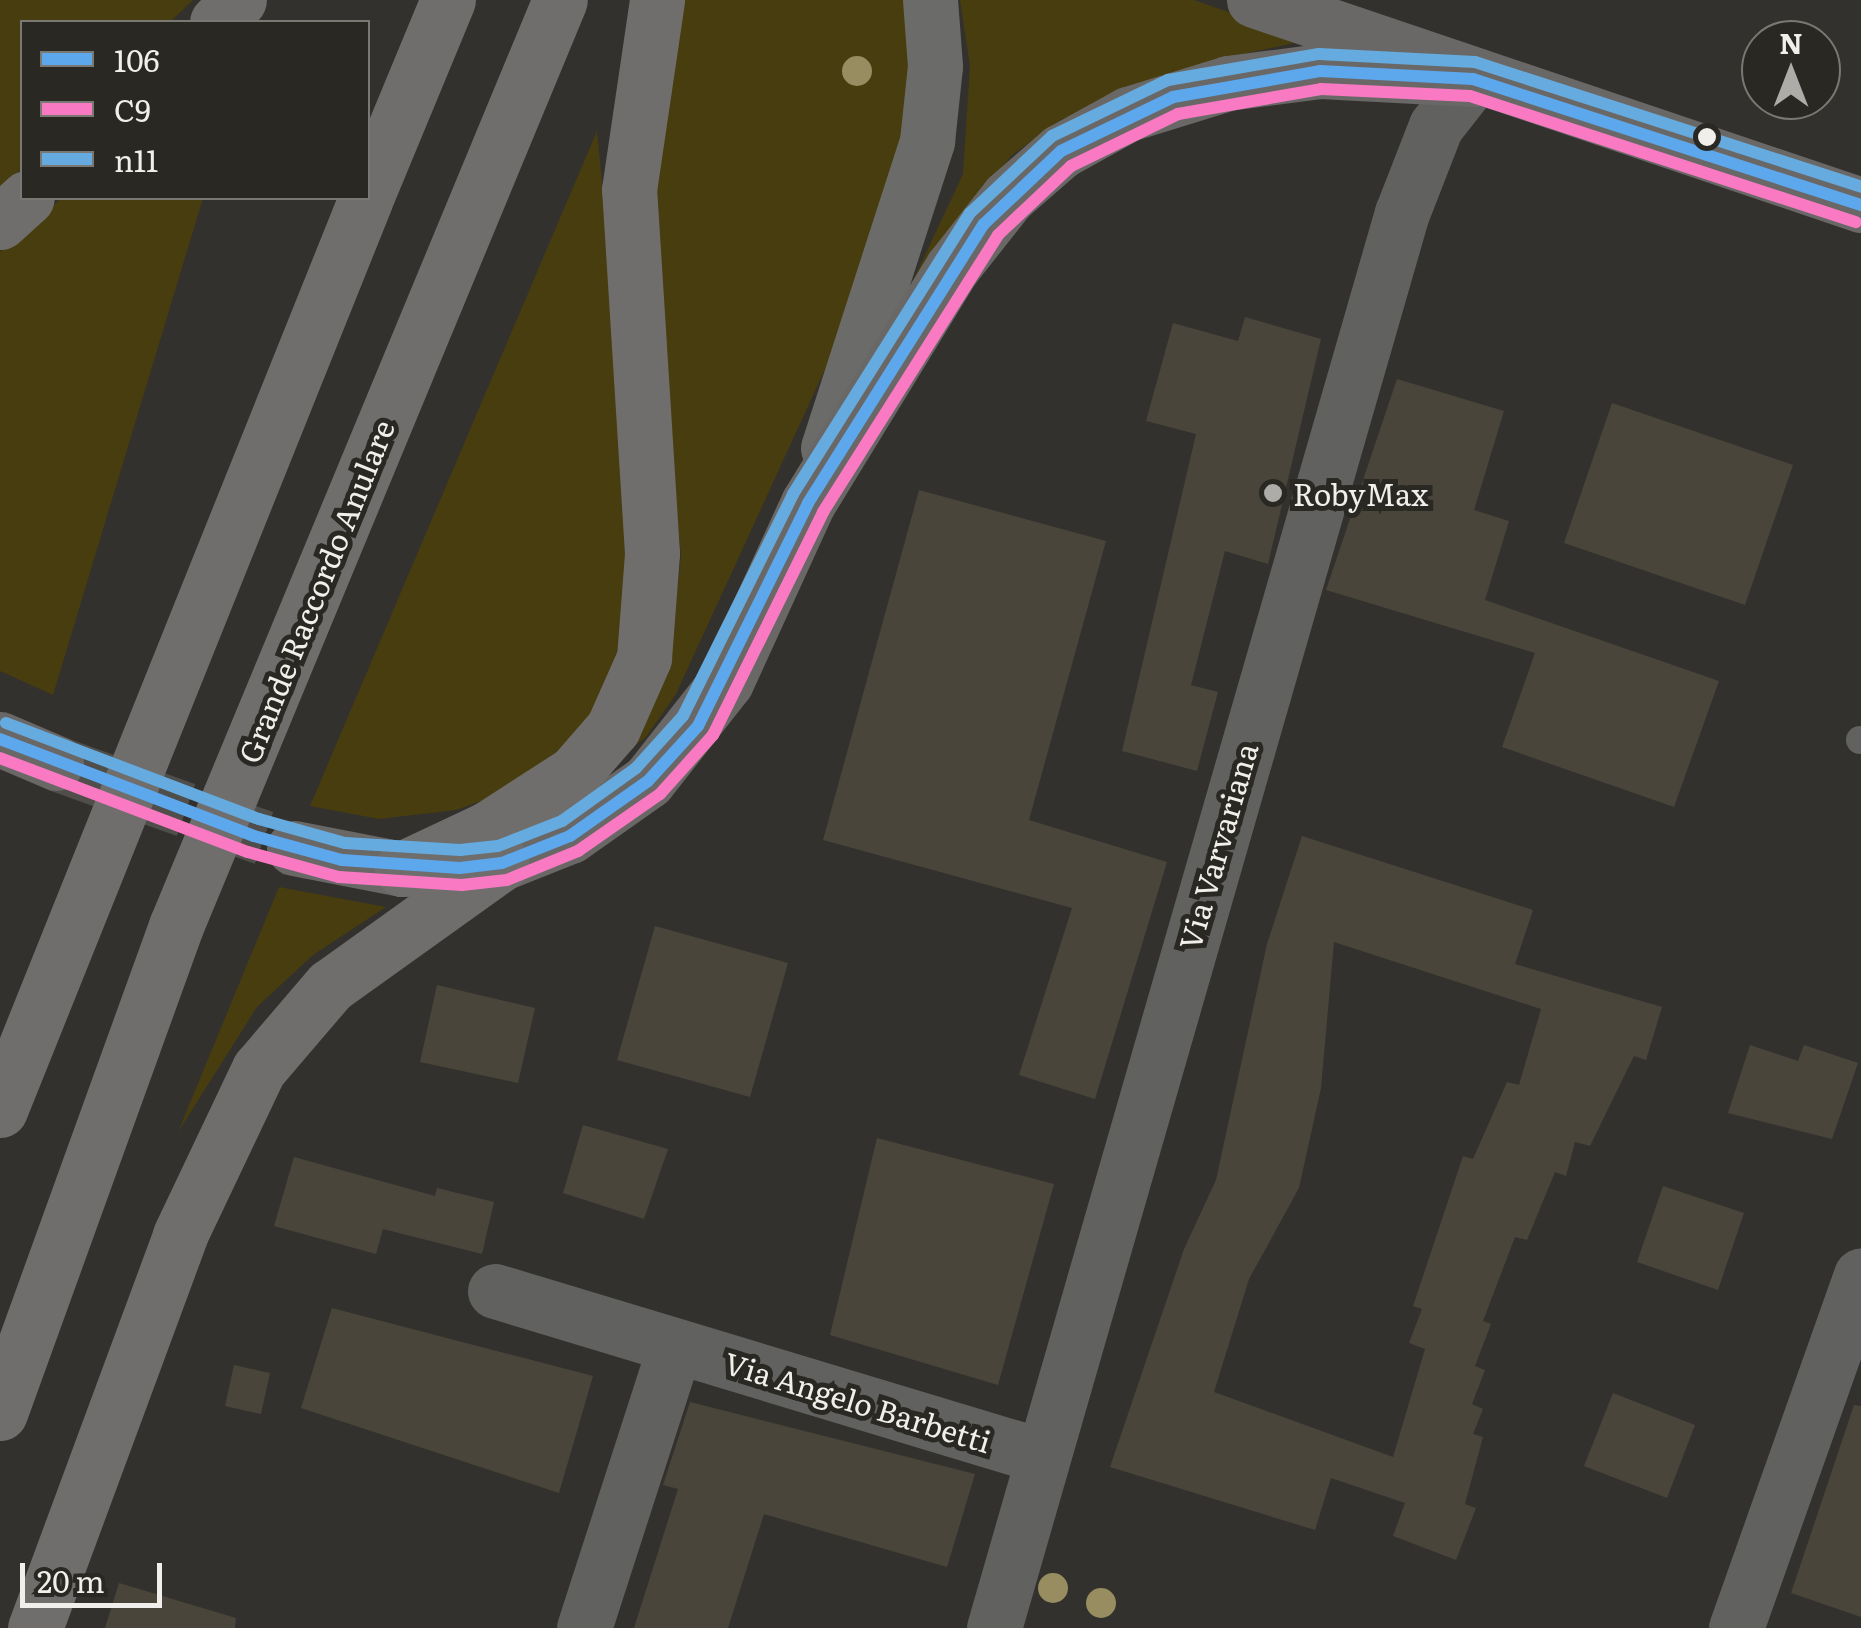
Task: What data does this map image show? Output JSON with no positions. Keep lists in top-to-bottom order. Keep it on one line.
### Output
{"streets":{"highway":["Grande Raccordo Anulare"],"street":["Via Varvariana","Via Angelo Barbetti"]},"crossings":[["Via Varvariana","Via Angelo Barbetti"]],"places":["RobyMax"],"lines":["transit line n11","transit line 106","transit line C9"],"legend":["106","C9","n11"],"scale_bar":"20 m","north":"top"}
